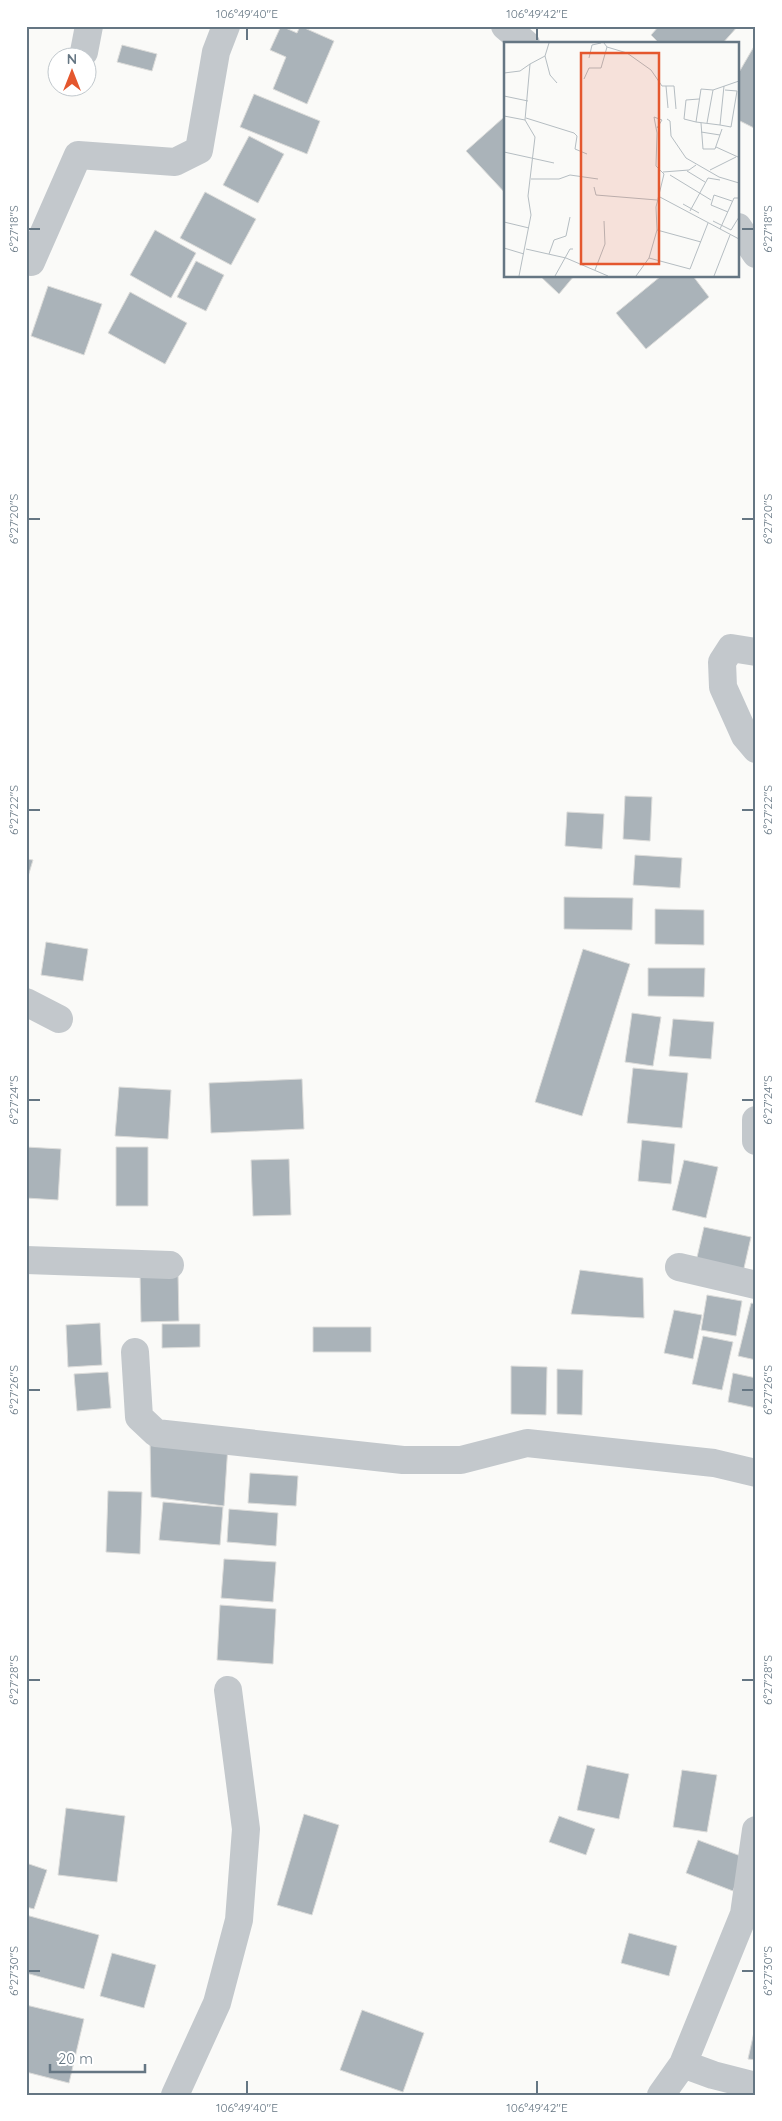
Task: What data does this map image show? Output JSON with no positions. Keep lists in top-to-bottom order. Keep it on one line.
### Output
{"scale_bar":"20 m","north":"top","coordinates":["106°49'40\"E","106°49'42\"E","6°27'18\"S","6°27'20\"S","6°27'22\"S","6°27'24\"S","6°27'26\"S","6°27'28\"S","6°27'30\"S"]}
